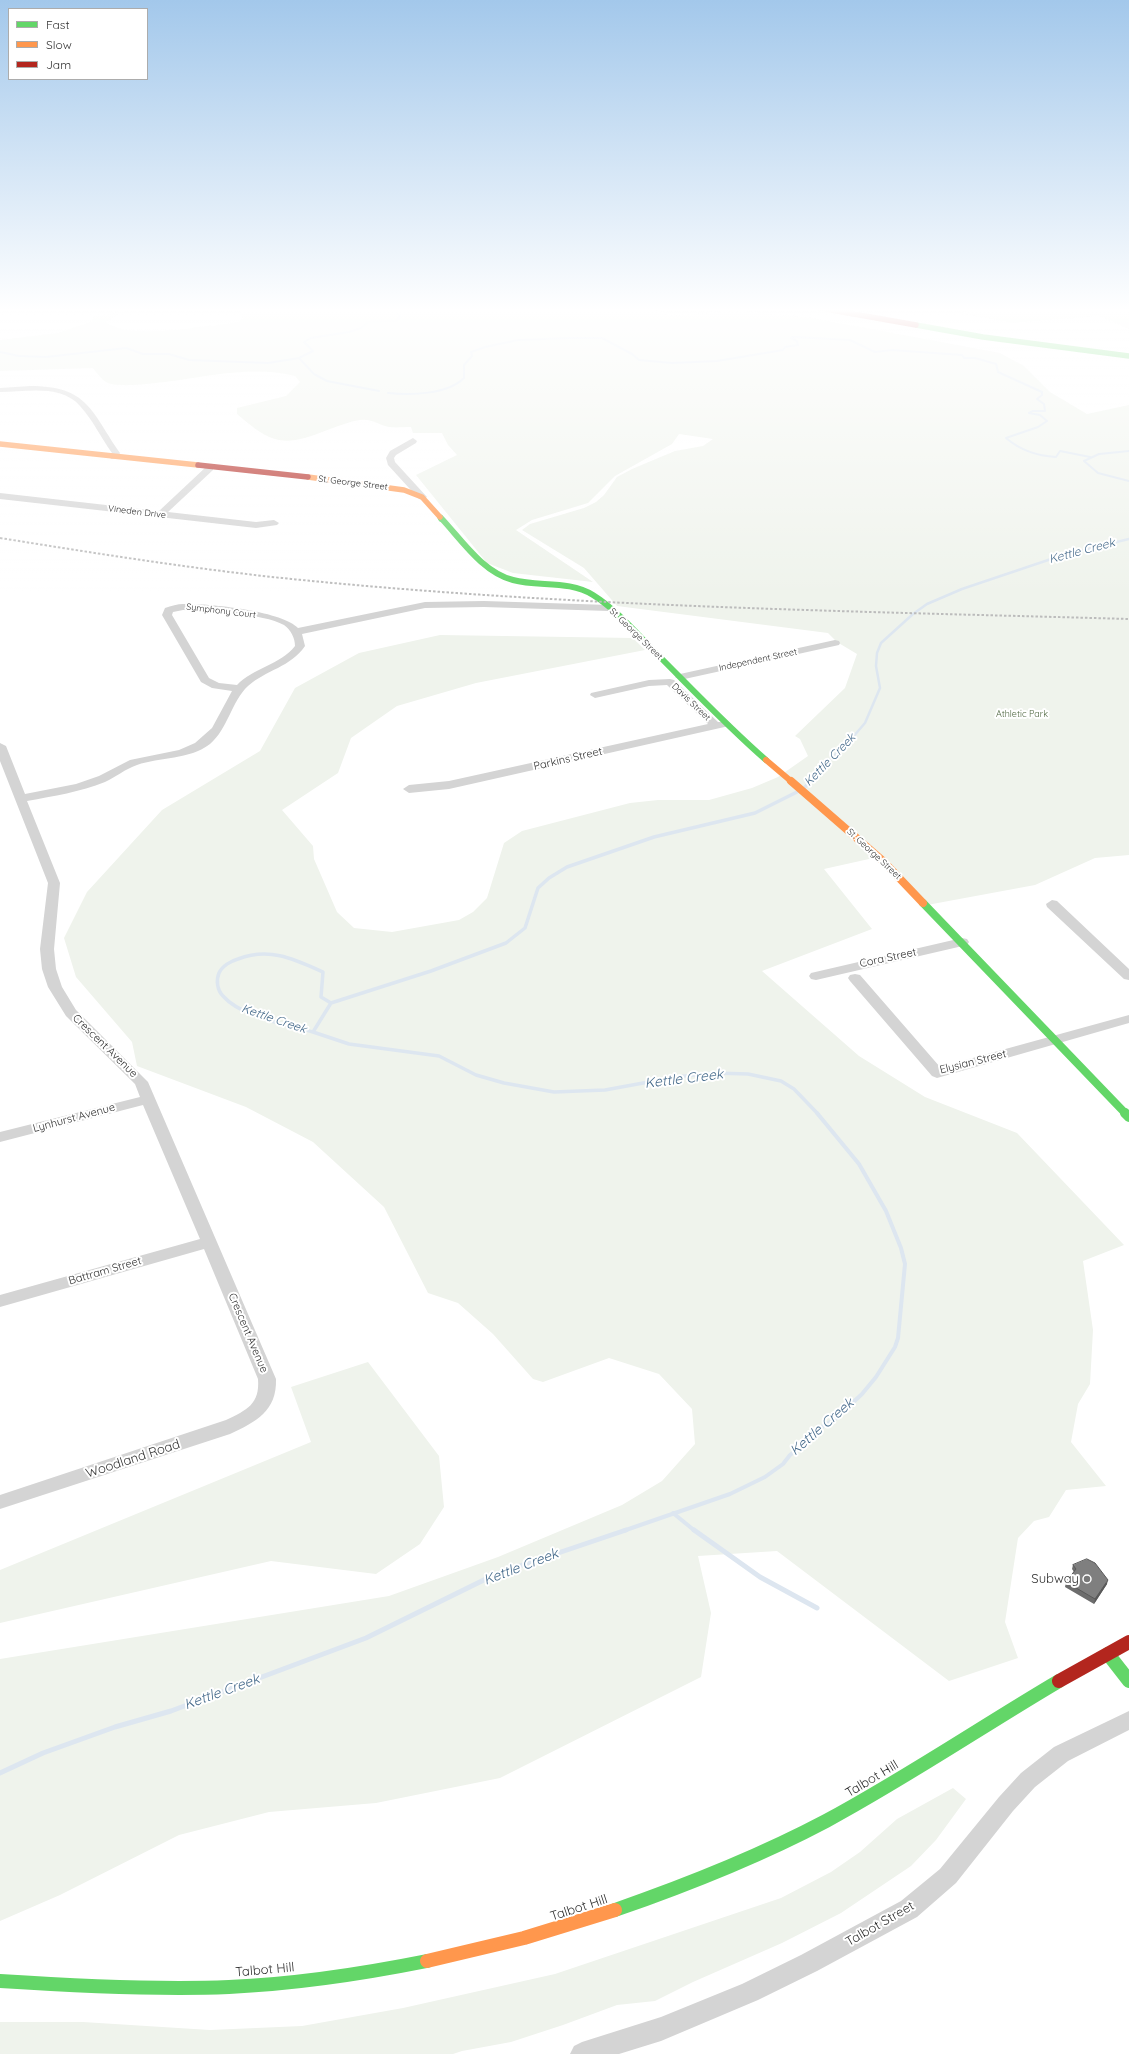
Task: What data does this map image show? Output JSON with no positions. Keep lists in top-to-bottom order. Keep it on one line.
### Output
{"streets":{"main road":["St. George Street","Talbot Hill"],"street":["Vineden Drive","Symphony Court","Independent Street","Davis Street","Parkins Street","Cora Street","Crescent Avenue","Elysian Street","Lynhurst Avenue","Battram Street","Woodland Road","Talbot Street"]},"crossings":[["St. George Street","Independent Street"],["St. George Street","Davis Street"],["St. George Street","Parkins Street"],["St. George Street","Cora Street"],["St. George Street","Elysian Street"],["Davis Street","Parkins Street"],["Crescent Avenue","Lynhurst Avenue"],["Crescent Avenue","Battram Street"],["Crescent Avenue","Woodland Road"]],"water":["Kettle Creek"],"parks":["Athletic Park"],"places":["Subway"],"legend":["Fast","Slow","Jam"]}
